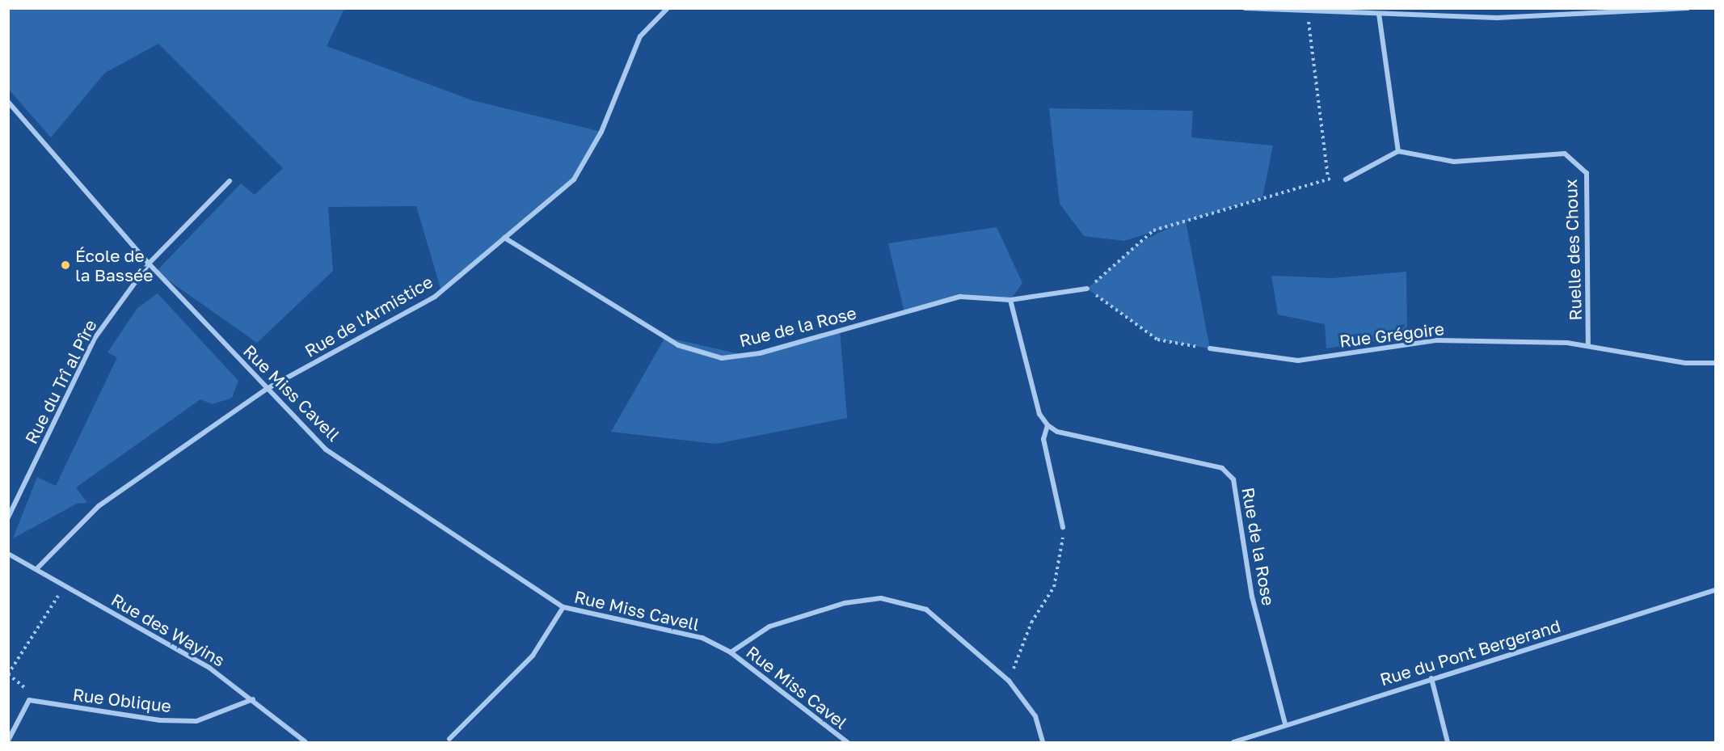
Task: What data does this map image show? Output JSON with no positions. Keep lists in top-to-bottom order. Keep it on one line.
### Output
{"streets":{"street":["Ruelle des Choux","Rue de l'Armistice","Rue de la Rose","Rue Grégoire","Rue du Trî al Pîre","Rue Miss Cavell","Rue des Wayins","Rue du Pont Bergerand","Rue Miss Cavel","Rue Oblique"]},"crossings":[["Ruelle des Choux","Rue Grégoire"],["Rue de l'Armistice","Rue de la Rose"],["Rue de l'Armistice","Rue Miss Cavell"],["Rue de l'Armistice","Rue des Wayins"],["Rue de la Rose","Rue du Pont Bergerand"],["Rue du Trî al Pîre","Rue Miss Cavell"],["Rue Miss Cavell","Rue Miss Cavel"],["Rue des Wayins","Rue Oblique"]],"places":["École de la Bassée"]}
